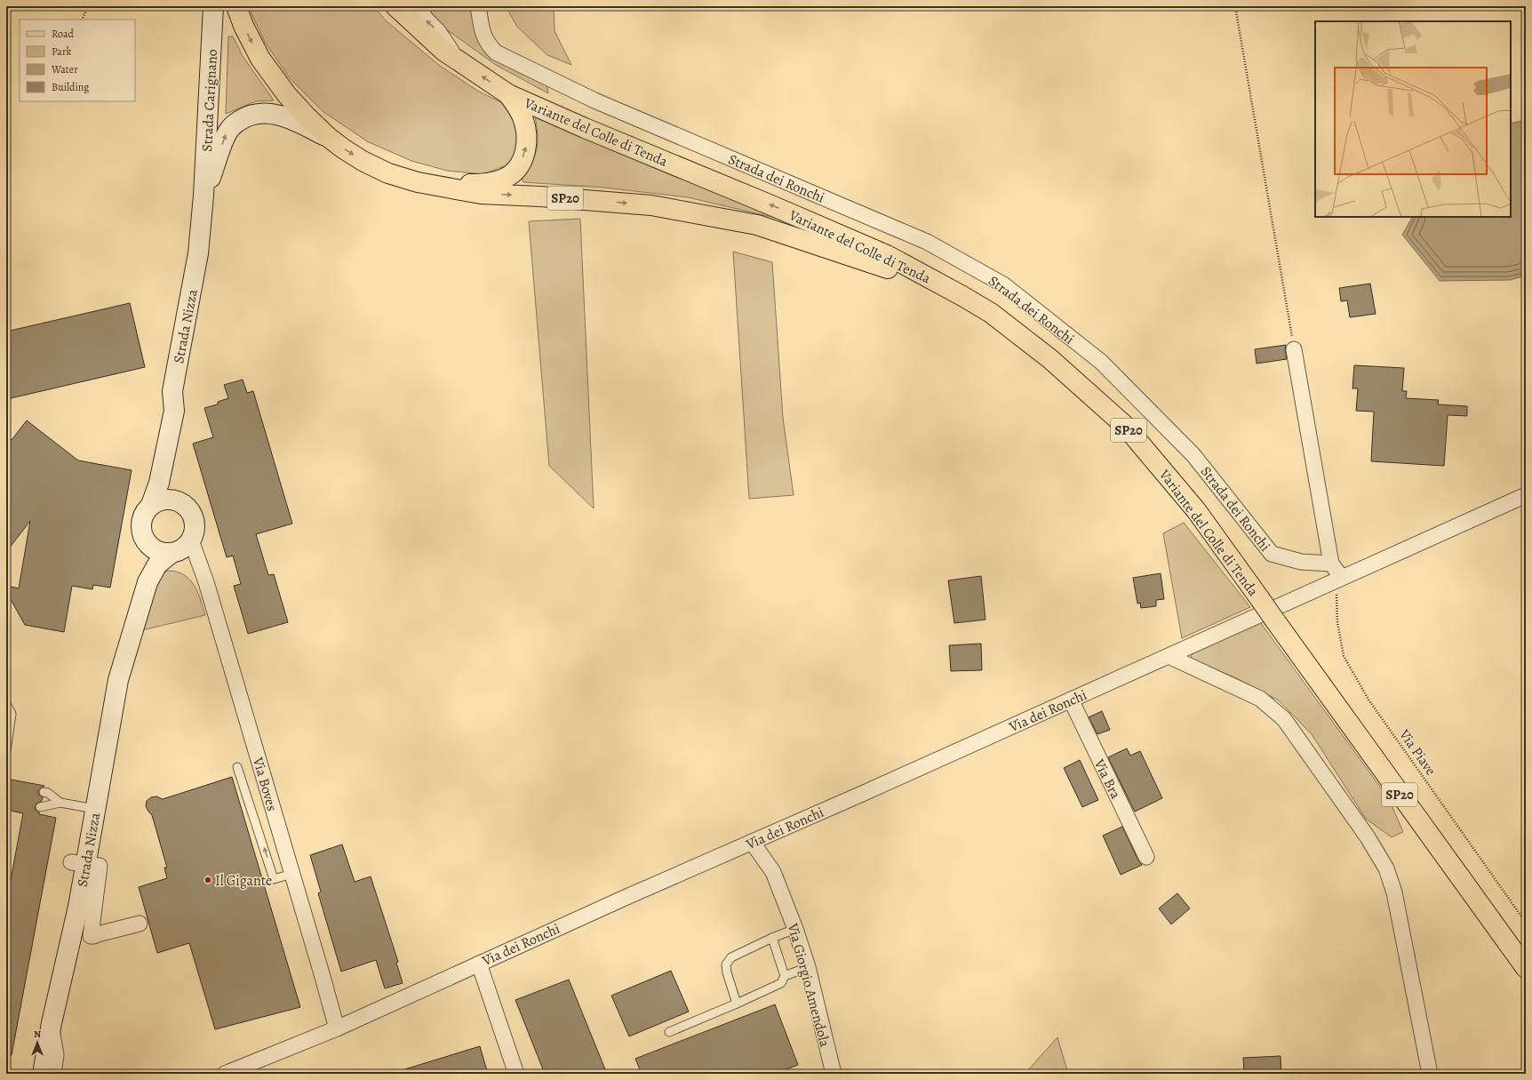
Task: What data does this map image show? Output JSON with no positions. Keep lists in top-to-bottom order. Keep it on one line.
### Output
{"streets":{"main road":["Variante del Colle di Tenda","SP20"],"street":["Strada Carignano","Strada dei Ronchi","Strada Nizza","Via dei Ronchi","Via Bra","Via Boves","Via Giorgio Amendola"],"path":["Via Piave"]},"crossings":[["Strada Carignano","Strada Nizza"],["Variante del Colle di Tenda","SP20"],["Strada Nizza","Via Boves"],["Via dei Ronchi","Via Piave"],["Via dei Ronchi","Via Bra"],["Via dei Ronchi","Via Boves"],["Via dei Ronchi","Via Giorgio Amendola"]],"places":["Il Gigante"],"legend":["Road","Park","Water","Building"],"north":"top"}
